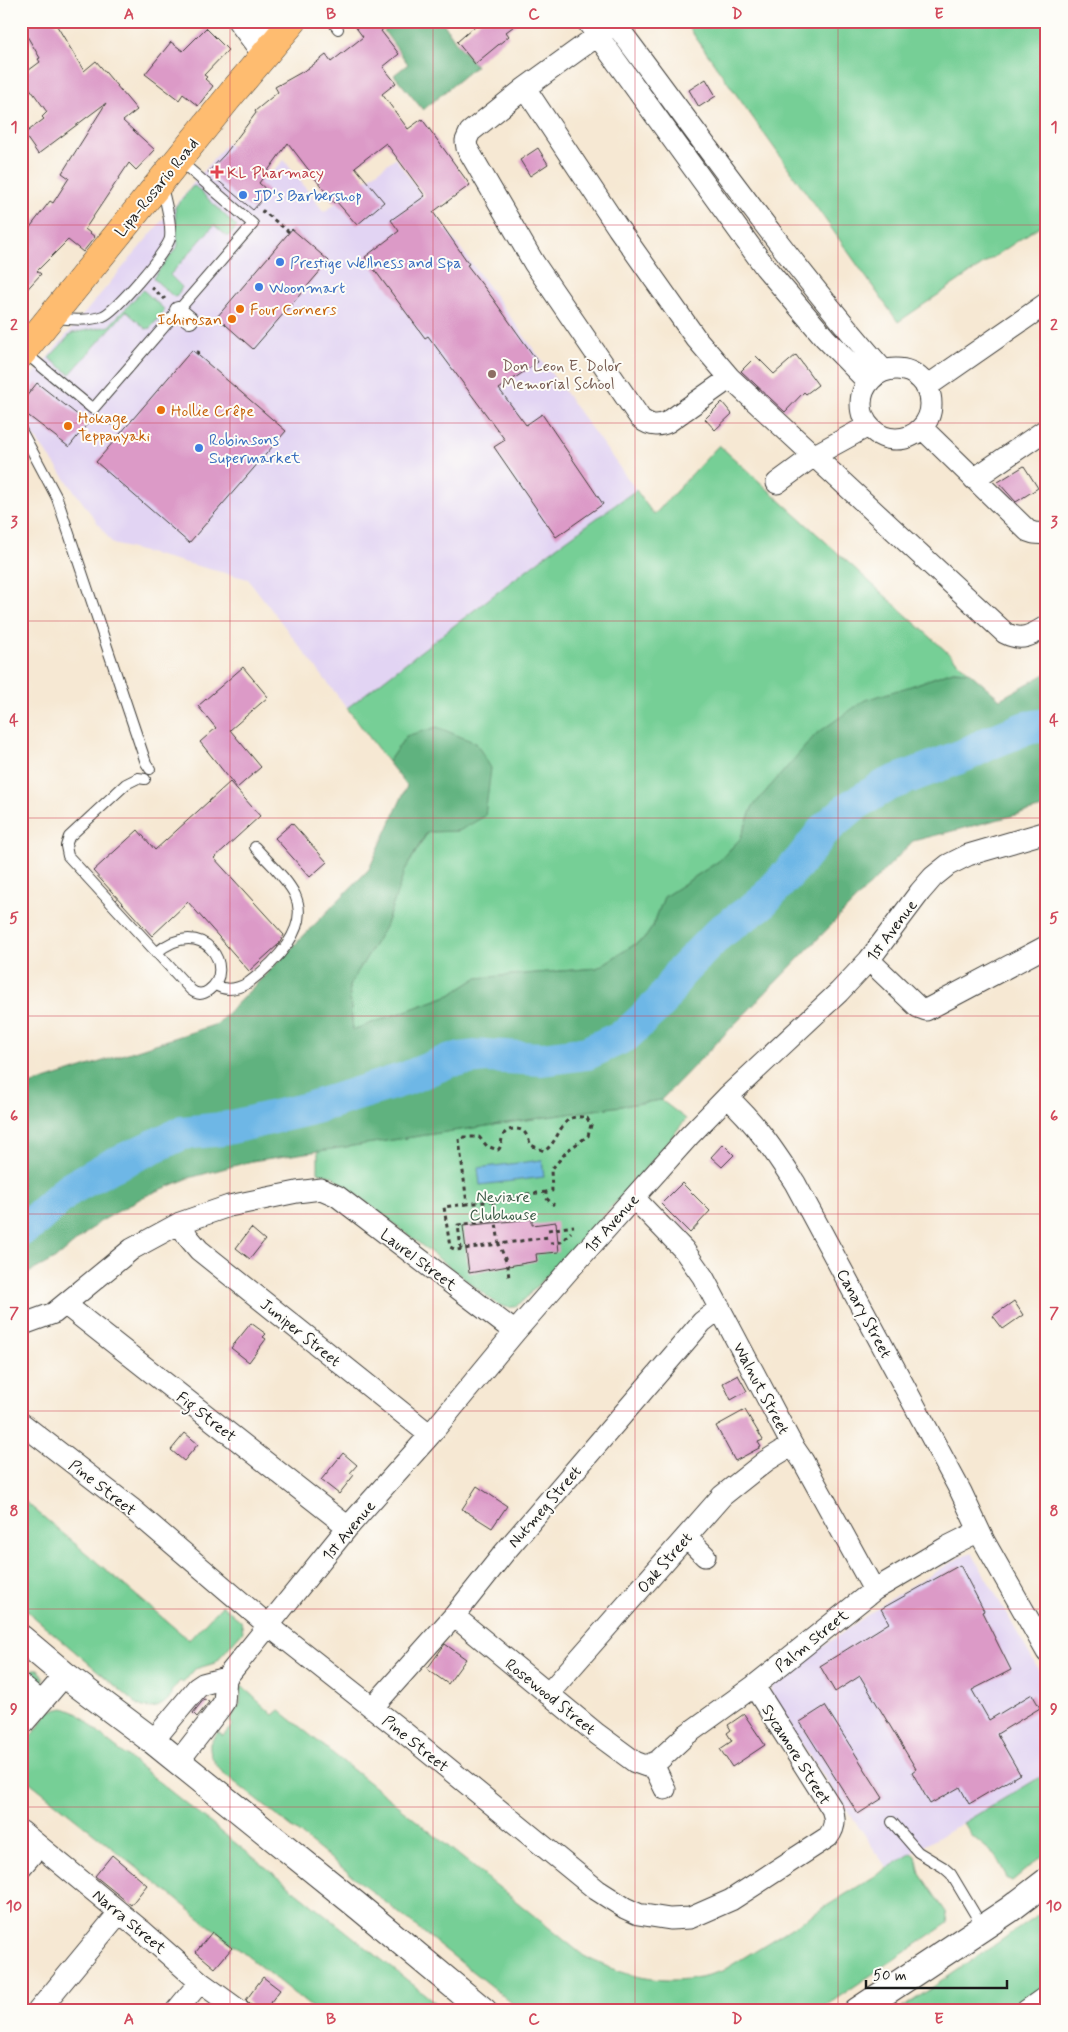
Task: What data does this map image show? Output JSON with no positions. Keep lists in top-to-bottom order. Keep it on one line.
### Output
{"streets":{"main road":["Lipa-Rosario Road"],"street":["1st Avenue","Laurel Street","Canary Street","Juniper Street","Walnut Street","Fig Street","Pine Street","Nutmeg Street","Oak Street","Palm Street","Rosewood Street","Sycamore Street","Narra Street"]},"crossings":[["1st Avenue","Laurel Street"],["1st Avenue","Canary Street"],["1st Avenue","Juniper Street"],["1st Avenue","Walnut Street"],["1st Avenue","Fig Street"],["1st Avenue","Pine Street"],["Laurel Street","Juniper Street"],["Canary Street","Palm Street"],["Walnut Street","Nutmeg Street"],["Walnut Street","Oak Street"],["Walnut Street","Palm Street"],["Pine Street","Nutmeg Street"],["Pine Street","Sycamore Street"],["Nutmeg Street","Rosewood Street"],["Oak Street","Rosewood Street"],["Palm Street","Rosewood Street"],["Palm Street","Sycamore Street"]],"parks":["Neviare Clubhouse"],"places":{"health":["KL Pharmacy"],"other":["JD's Barbershop","Prestige Wellness and Spa","Woonmart","Four Corners","Ichirosan","Don Leon E. Dolor Memorial School","Hollie Crêpe","Hokage Teppanyaki","Robinsons Supermarket"]},"scale_bar":"50 m","grid":{"columns":["A","B","C","D","E"],"rows":["1","2","3","4","5","6","7","8","9","10"]}}
